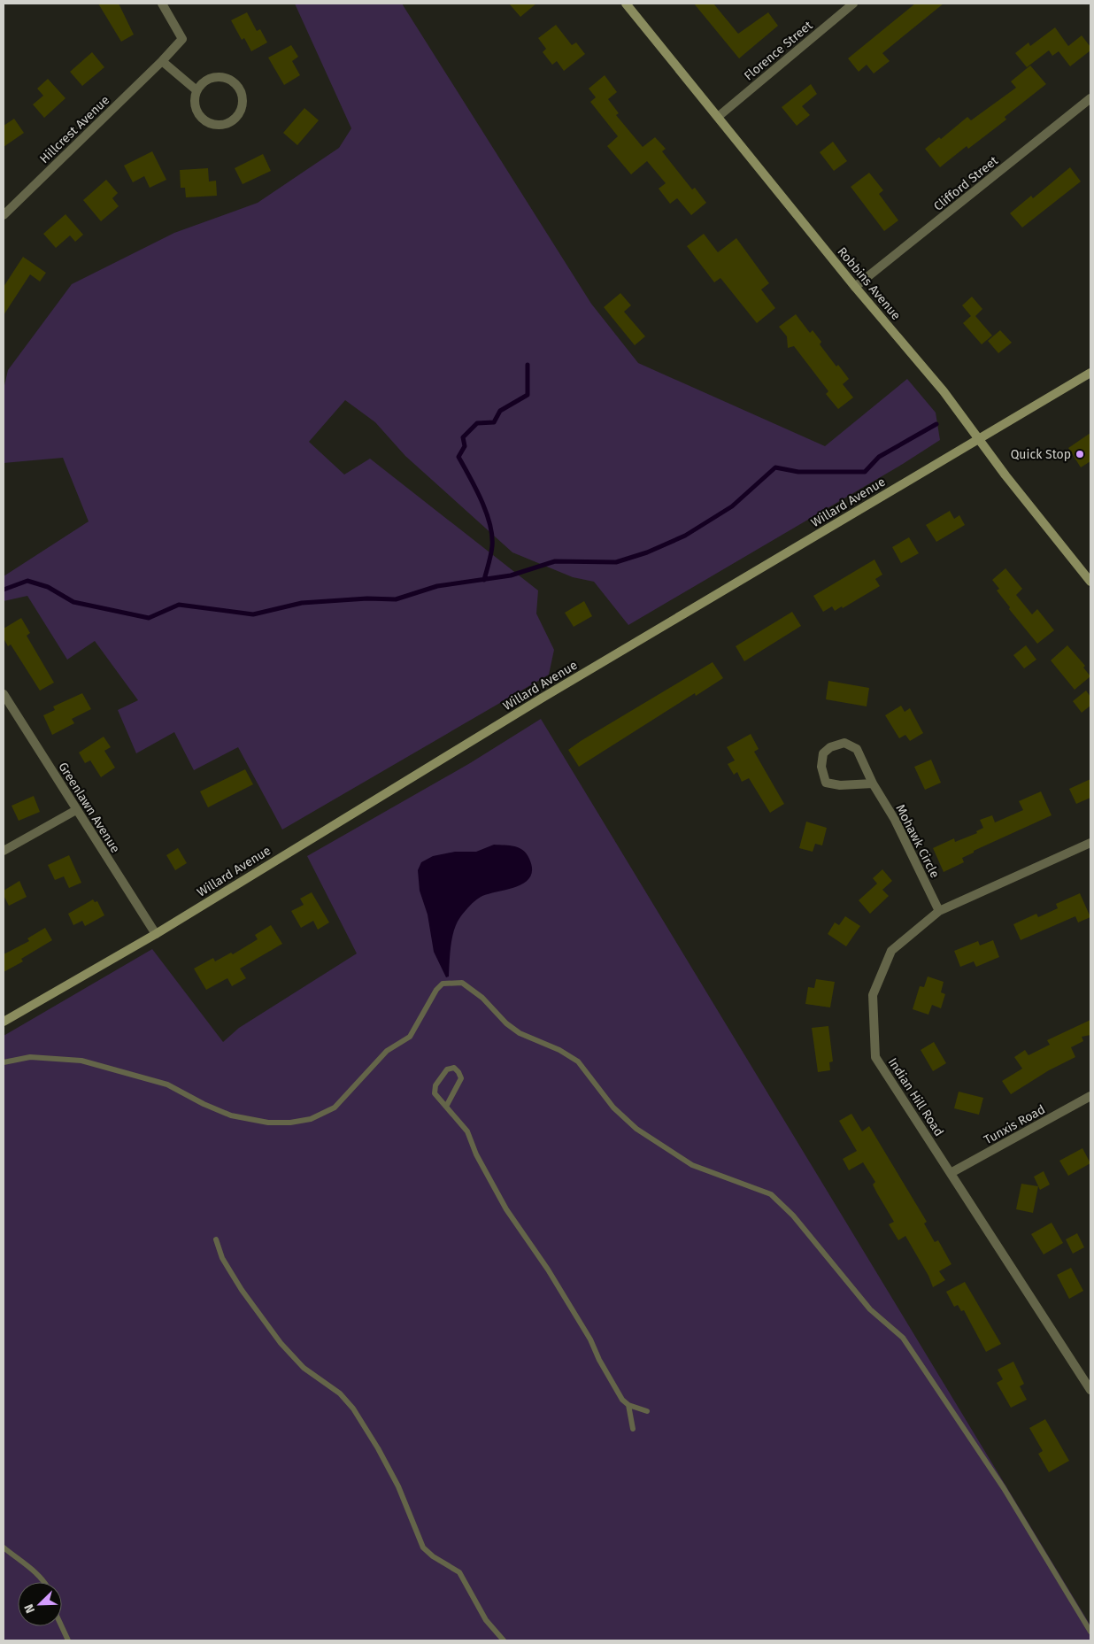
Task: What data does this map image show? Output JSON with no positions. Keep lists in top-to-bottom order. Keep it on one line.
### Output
{"streets":{"main road":["Robbins Avenue","Willard Avenue"],"street":["Florence Street","Hillcrest Avenue","Clifford Street","Greenlawn Avenue","Mohawk Circle","Indian Hill Road","Tunxis Road"]},"crossings":[["Florence Street","Robbins Avenue"],["Clifford Street","Robbins Avenue"],["Robbins Avenue","Willard Avenue"],["Willard Avenue","Greenlawn Avenue"],["Mohawk Circle","Indian Hill Road"],["Indian Hill Road","Tunxis Road"]],"places":["Quick Stop"],"north":"bottom left"}
